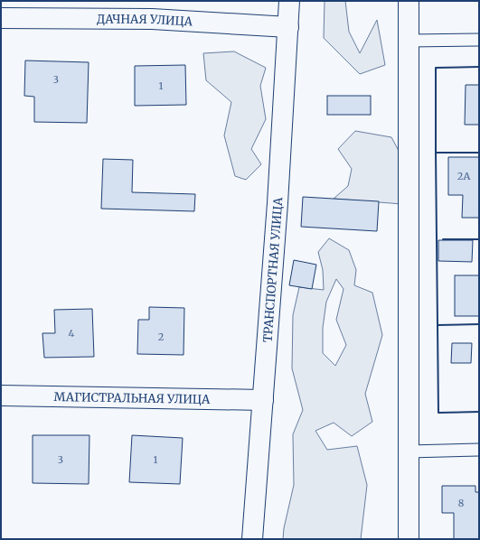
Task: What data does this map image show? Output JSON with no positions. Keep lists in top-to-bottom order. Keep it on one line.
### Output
{"streets":{"street":["ДАЧНАЯ УЛИЦА","ТРАНСПОРТНАЯ УЛИЦА","МАГИСТРАЛЬНАЯ УЛИЦА"]},"crossings":[["ДАЧНАЯ УЛИЦА","ТРАНСПОРТНАЯ УЛИЦА"],["ТРАНСПОРТНАЯ УЛИЦА","МАГИСТРАЛЬНАЯ УЛИЦА"]],"house_numbers":["3","1","2А","4","2","3","1","8"]}
